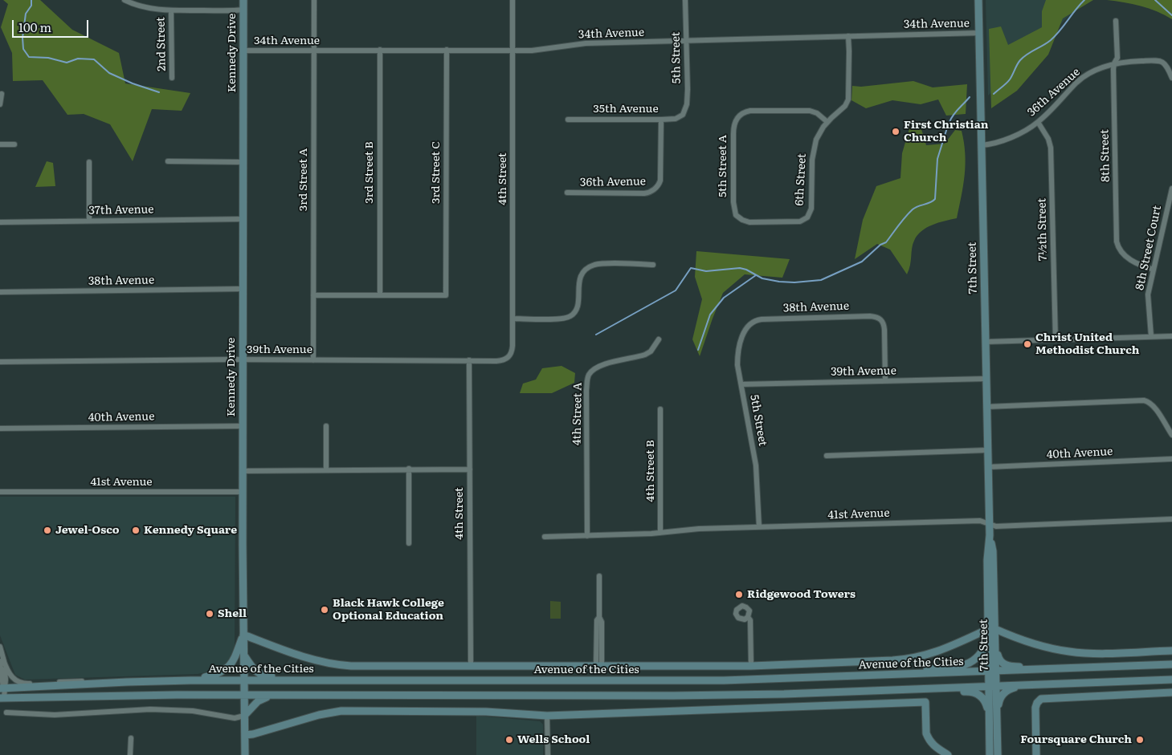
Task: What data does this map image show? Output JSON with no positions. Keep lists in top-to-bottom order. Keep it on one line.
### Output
{"streets":{"main road":["Kennedy Drive","7th Street","Avenue of the Cities"],"street":["34th Avenue","2nd Street","5th Street","36th Avenue","35th Avenue","8th Street","5th Street A","3rd Street B","3rd Street C","4th Street","3rd Street A","6th Street","37th Avenue","7½th Street","8th Street Court","38th Avenue","39th Avenue","4th Street A","40th Avenue","4th Street B","41st Avenue"]},"crossings":[["34th Avenue","Kennedy Drive"],["34th Avenue","5th Street"],["34th Avenue","3rd Street B"],["34th Avenue","3rd Street C"],["34th Avenue","4th Street"],["34th Avenue","3rd Street A"],["34th Avenue","6th Street"],["34th Avenue","7th Street"],["Kennedy Drive","37th Avenue"],["Kennedy Drive","38th Avenue"],["Kennedy Drive","39th Avenue"],["Kennedy Drive","40th Avenue"],["Kennedy Drive","41st Avenue"],["Kennedy Drive","Avenue of the Cities"],["5th Street","35th Avenue"],["5th Street","38th Avenue"],["5th Street","39th Avenue"],["5th Street","41st Avenue"],["36th Avenue","35th Avenue"],["36th Avenue","8th Street"],["36th Avenue","7½th Street"],["36th Avenue","7th Street"],["8th Street","8th Street Court"],["5th Street A","6th Street"],["3rd Street B","3rd Street C"],["4th Street","39th Avenue"],["4th Street","Avenue of the Cities"],["3rd Street A","39th Avenue"],["7th Street","39th Avenue"],["7th Street","40th Avenue"],["7th Street","41st Avenue"],["7th Street","Avenue of the Cities"],["38th Avenue","39th Avenue"],["4th Street A","41st Avenue"],["4th Street B","41st Avenue"]],"places":["First Christian Church","Christ United Methodist Church","Jewel-Osco","Kennedy Square","Ridgewood Towers","Black Hawk College Optional Education","Shell","Wells School","Foursquare Church"],"scale_bar":"100 m"}
